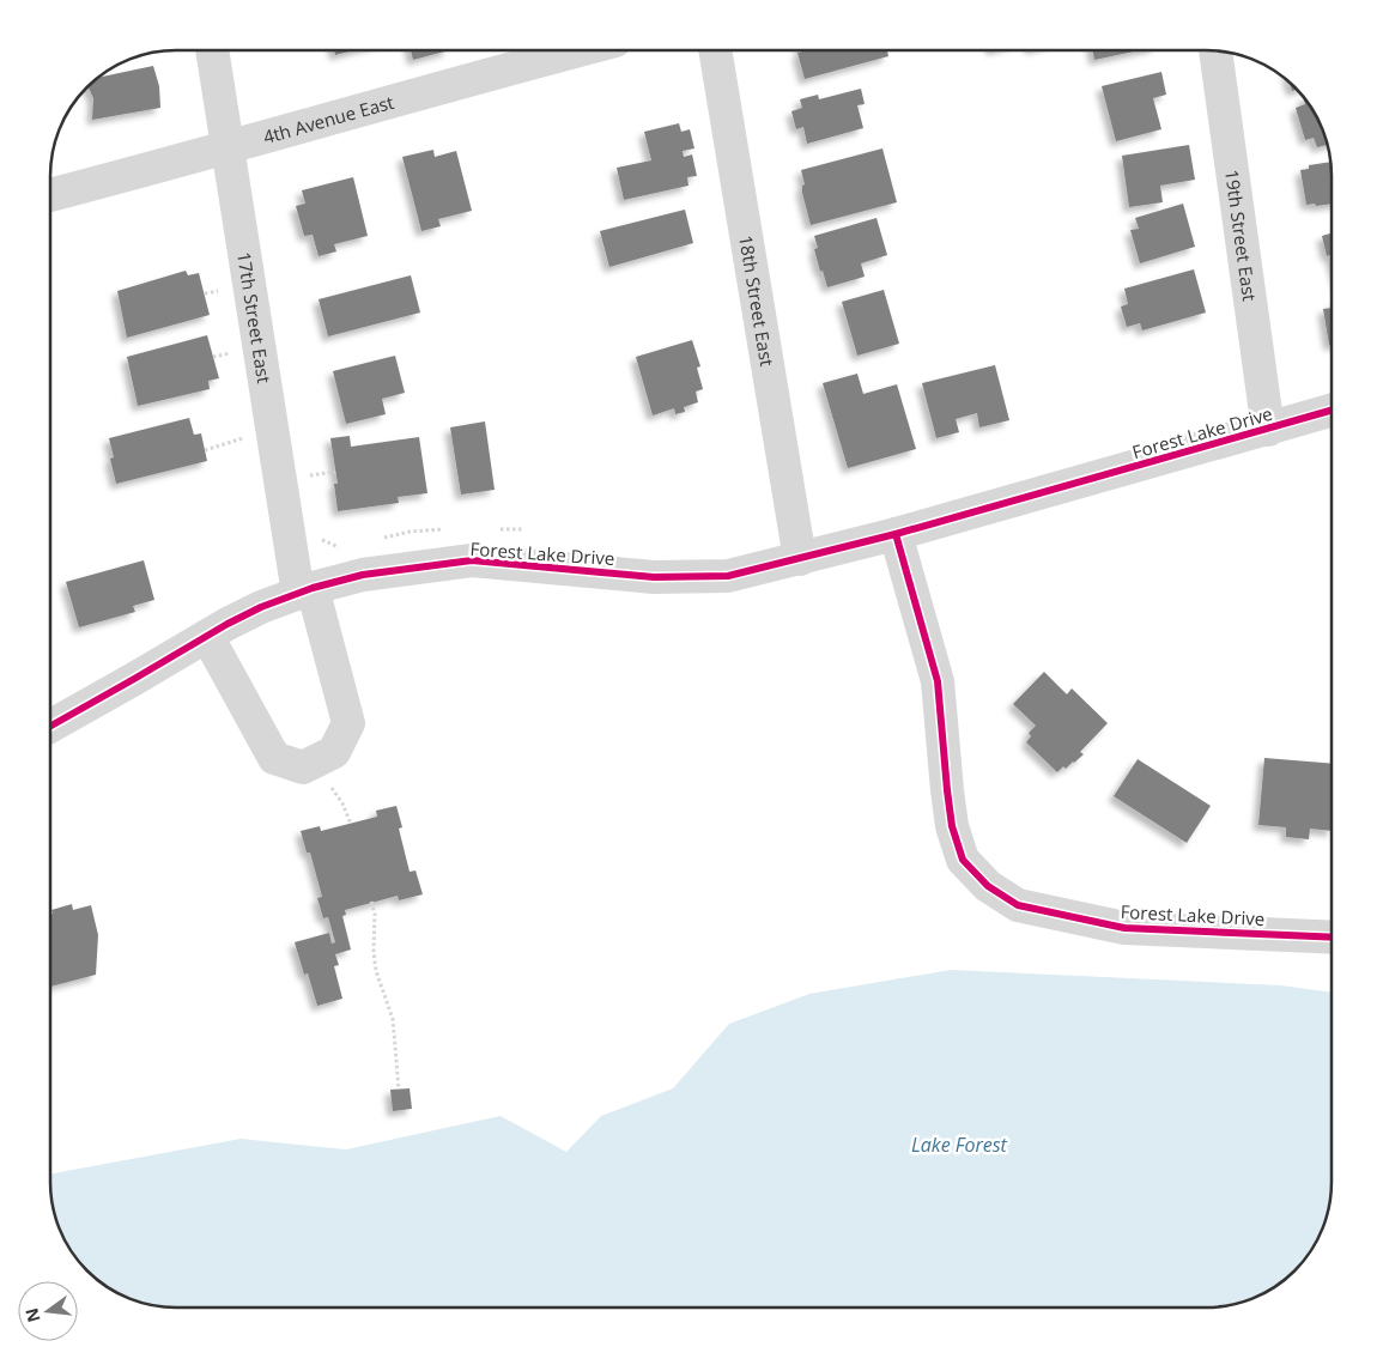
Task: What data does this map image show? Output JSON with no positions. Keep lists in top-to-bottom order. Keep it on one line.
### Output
{"streets":{"street":["4th Avenue East","19th Street East","18th Street East","17th Street East","Forest Lake Drive"]},"crossings":[["4th Avenue East","17th Street East"],["19th Street East","Forest Lake Drive"],["18th Street East","Forest Lake Drive"],["17th Street East","Forest Lake Drive"]],"water":["Lake Forest"],"north":"left"}
